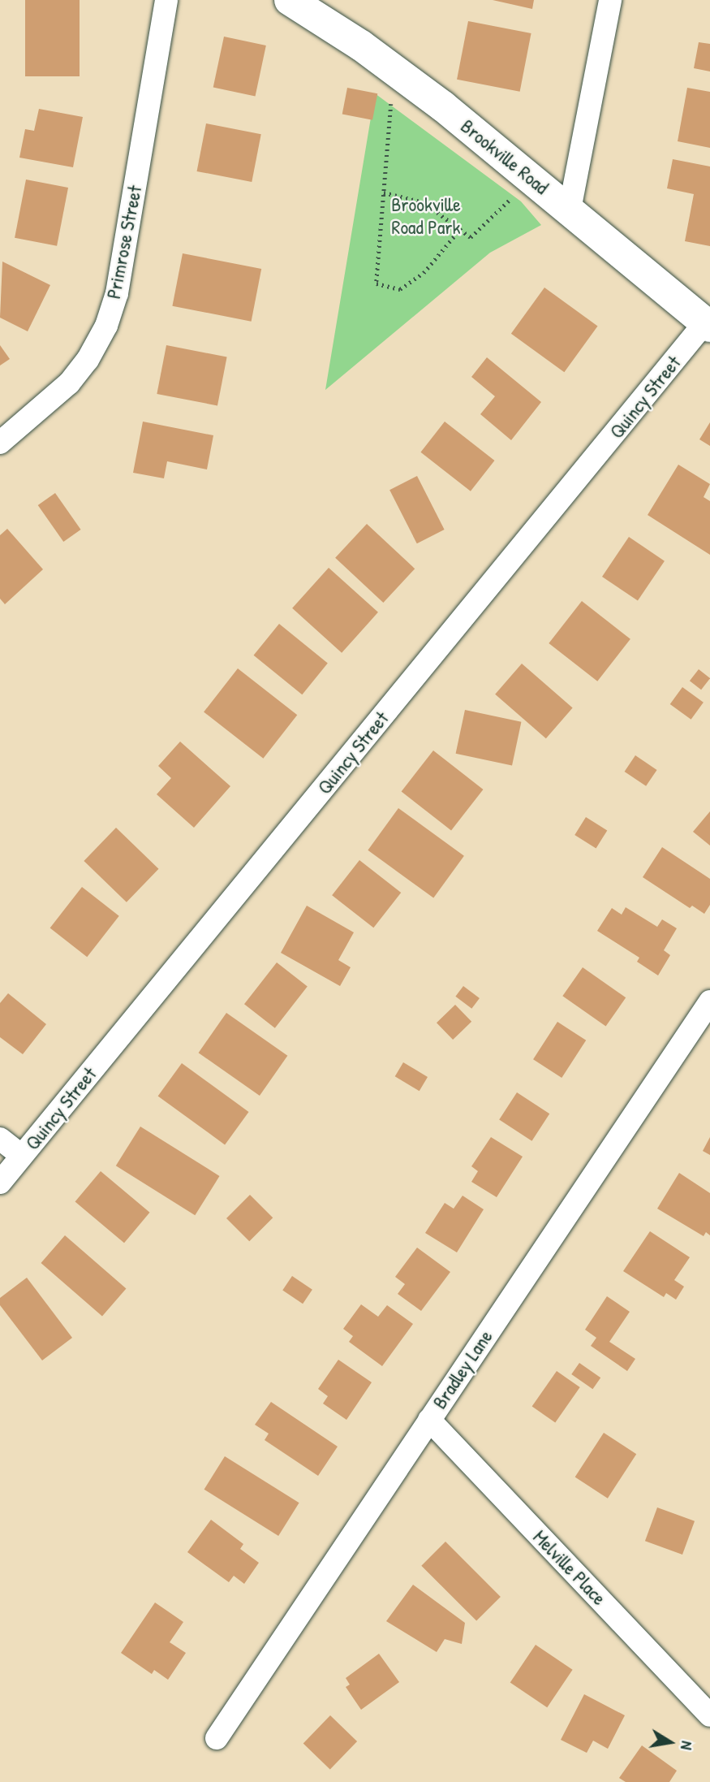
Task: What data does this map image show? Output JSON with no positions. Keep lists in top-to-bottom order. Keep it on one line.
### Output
{"streets":{"main road":["Brookville Road"],"street":["Primrose Street","Quincy Street","Bradley Lane","Melville Place"]},"crossings":[["Brookville Road","Quincy Street"],["Bradley Lane","Melville Place"]],"parks":["Brookville Road Park"],"north":"right"}
